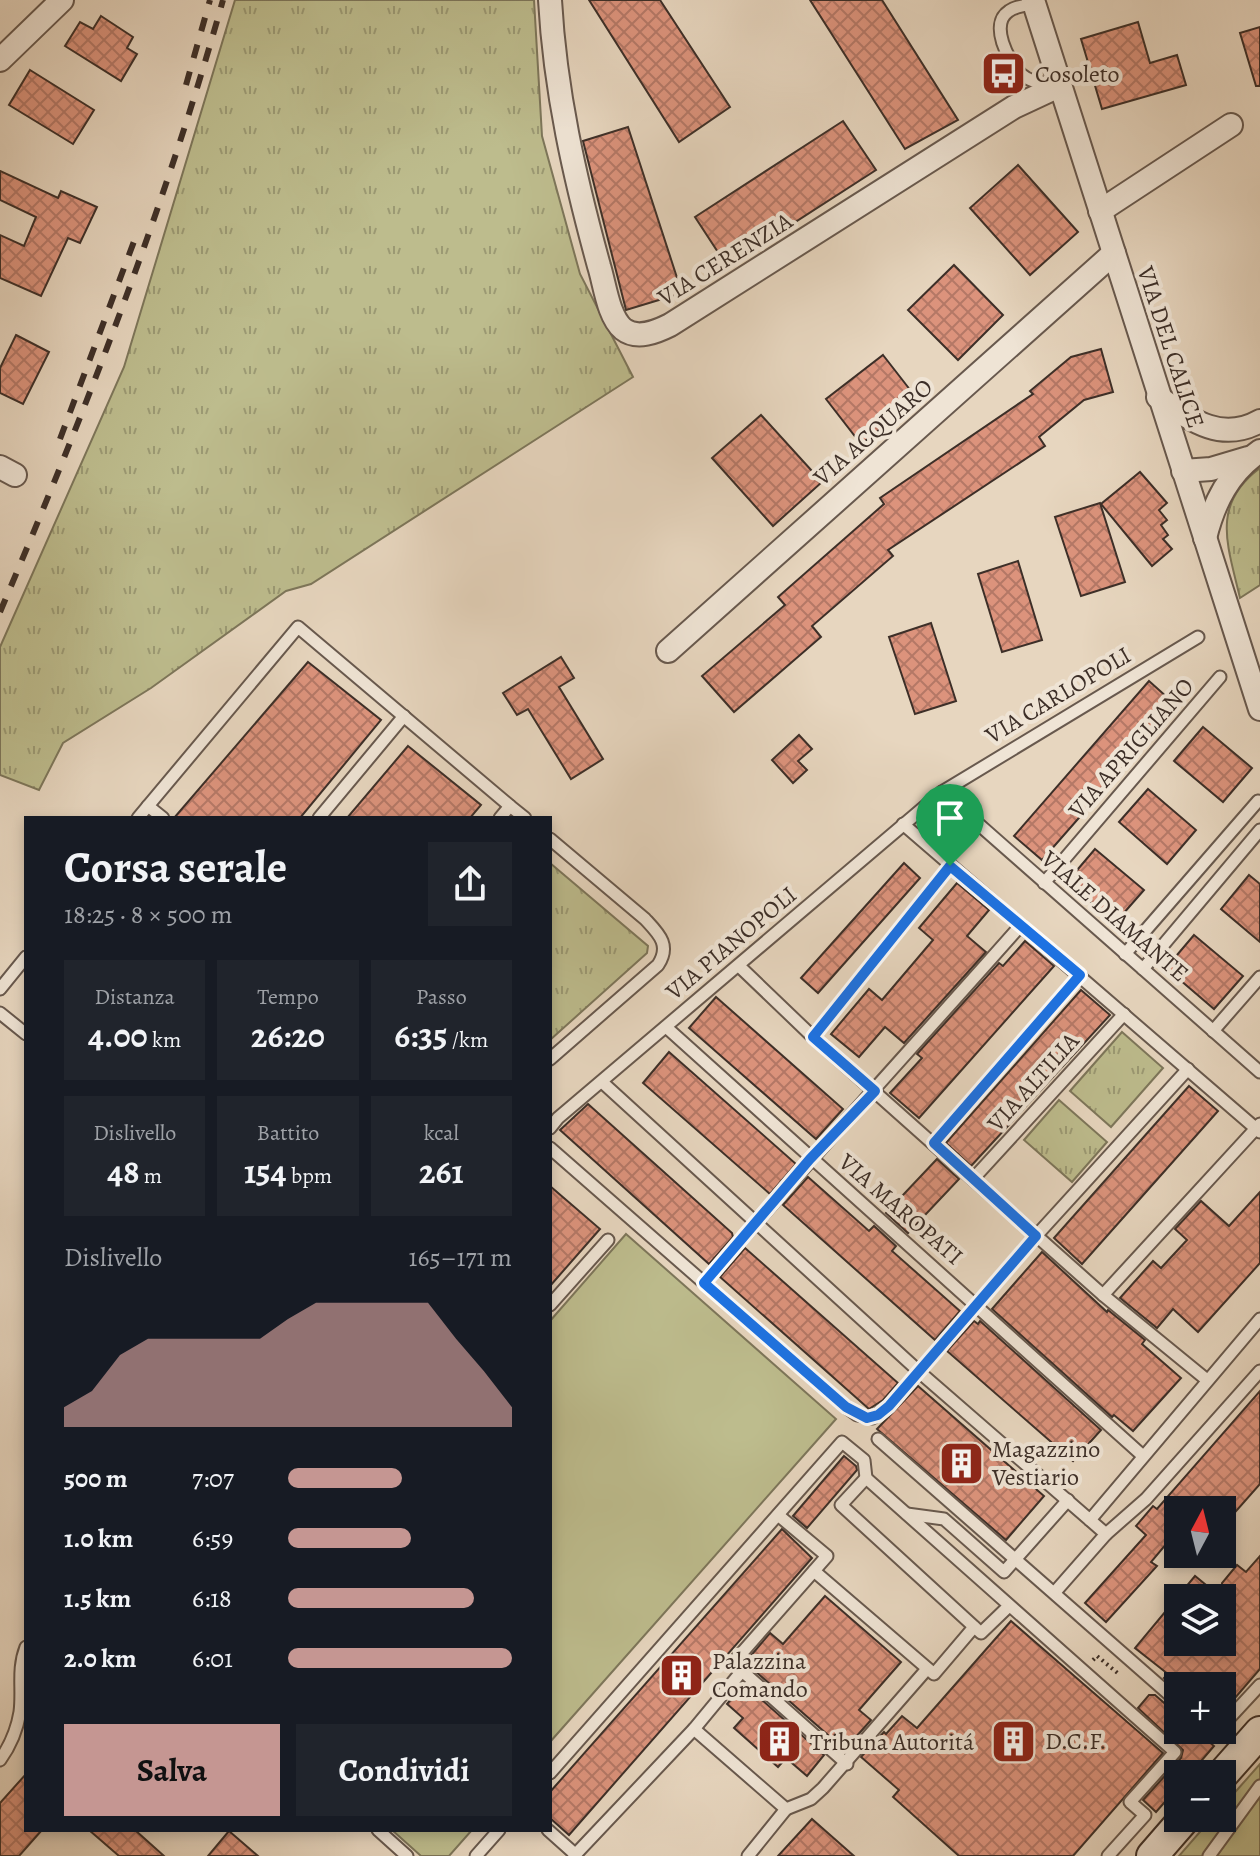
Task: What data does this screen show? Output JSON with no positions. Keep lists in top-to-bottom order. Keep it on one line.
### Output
{"streets":{"street":["VIA CERENZIA","VIA DEL CALICE","VIA ACQUARO"],"lane":["VIA CARLOPOLI","VIA APRIGLIANO","VIALE DIAMANTE","VIA PIANOPOLI","VIA ALTILIA","VIA MAROPATI"]},"crossings":[["VIA CERENZIA","VIA DEL CALICE"],["VIA DEL CALICE","VIA ACQUARO"],["VIA CARLOPOLI","VIALE DIAMANTE"],["VIA CARLOPOLI","VIA PIANOPOLI"],["VIA APRIGLIANO","VIALE DIAMANTE"],["VIALE DIAMANTE","VIA PIANOPOLI"],["VIA PIANOPOLI","VIA MAROPATI"]],"places":{"bus stop":["Cosoleto"],"building":["Magazzino Vestiario","Palazzina Comando","D.C.F.","Tribuna Autoritá"]},"north":"top","page":{"heading":["Corsa serale","18:25 · 8 × 500 m"],"stats":[["Distanza","4.00 km"],["Tempo","26:20"],["Passo","6:35 /km"],["Dislivello","48 m"],["Battito","154 bpm"],["kcal","261"]],"chart":["Dislivello","165–171 m"],"list":[{"name":"500 m","note":"7:07"},{"name":"1.0 km","note":"6:59"},{"name":"1.5 km","note":"6:18"},{"name":"2.0 km","note":"6:01"}],"map_buttons":["+","−"],"buttons":["Salva","Condividi"]}}
